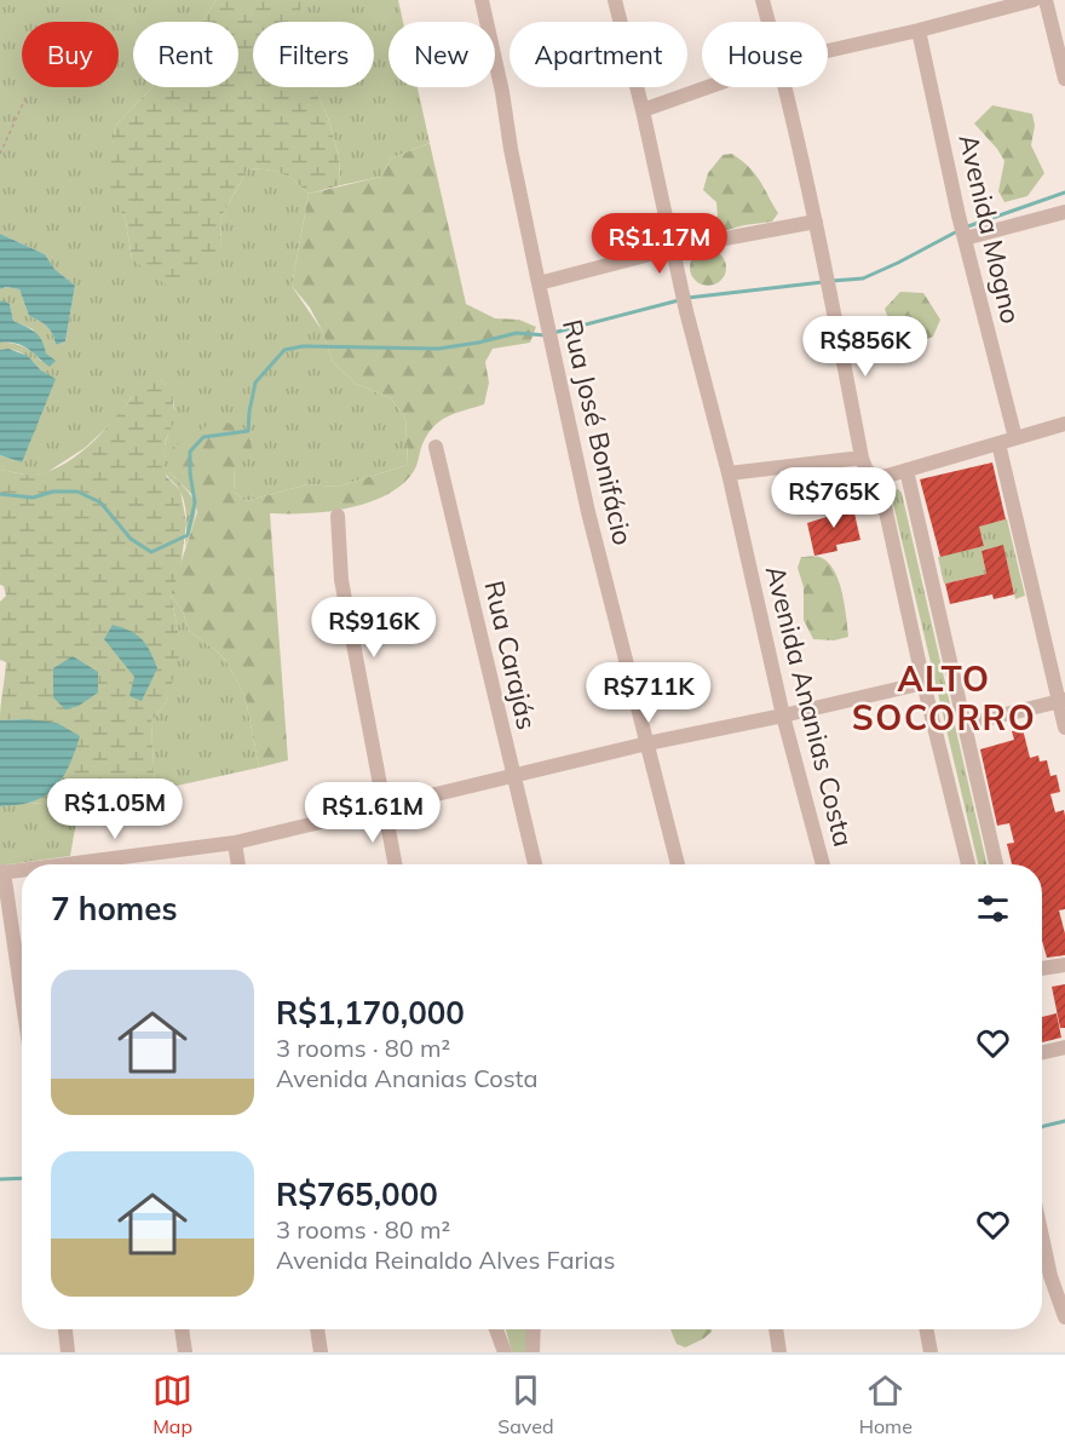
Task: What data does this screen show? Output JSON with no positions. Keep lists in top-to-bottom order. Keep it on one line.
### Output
{"streets":{"street":["Avenida Mogno","Rua José Bonifácio","Rua Carajás","Avenida Ananias Costa"]},"districts":["ALTO SOCORRO"],"page":{"chip":["Buy","Rent","Filters","New","Apartment","House"],"price":["R$1.17M","R$856K","R$765K","R$916K","R$711K","R$1.05M","R$1.61M"],"heading":"7 homes","list":[{"name":"R$1,170,000","note":"3 rooms · 80 m² · Avenida Ananias Costa"},{"name":"R$765,000","note":"3 rooms · 80 m² · Avenida Reinaldo Alves Farias"}],"tabs":["Map","Saved","Home"]}}
